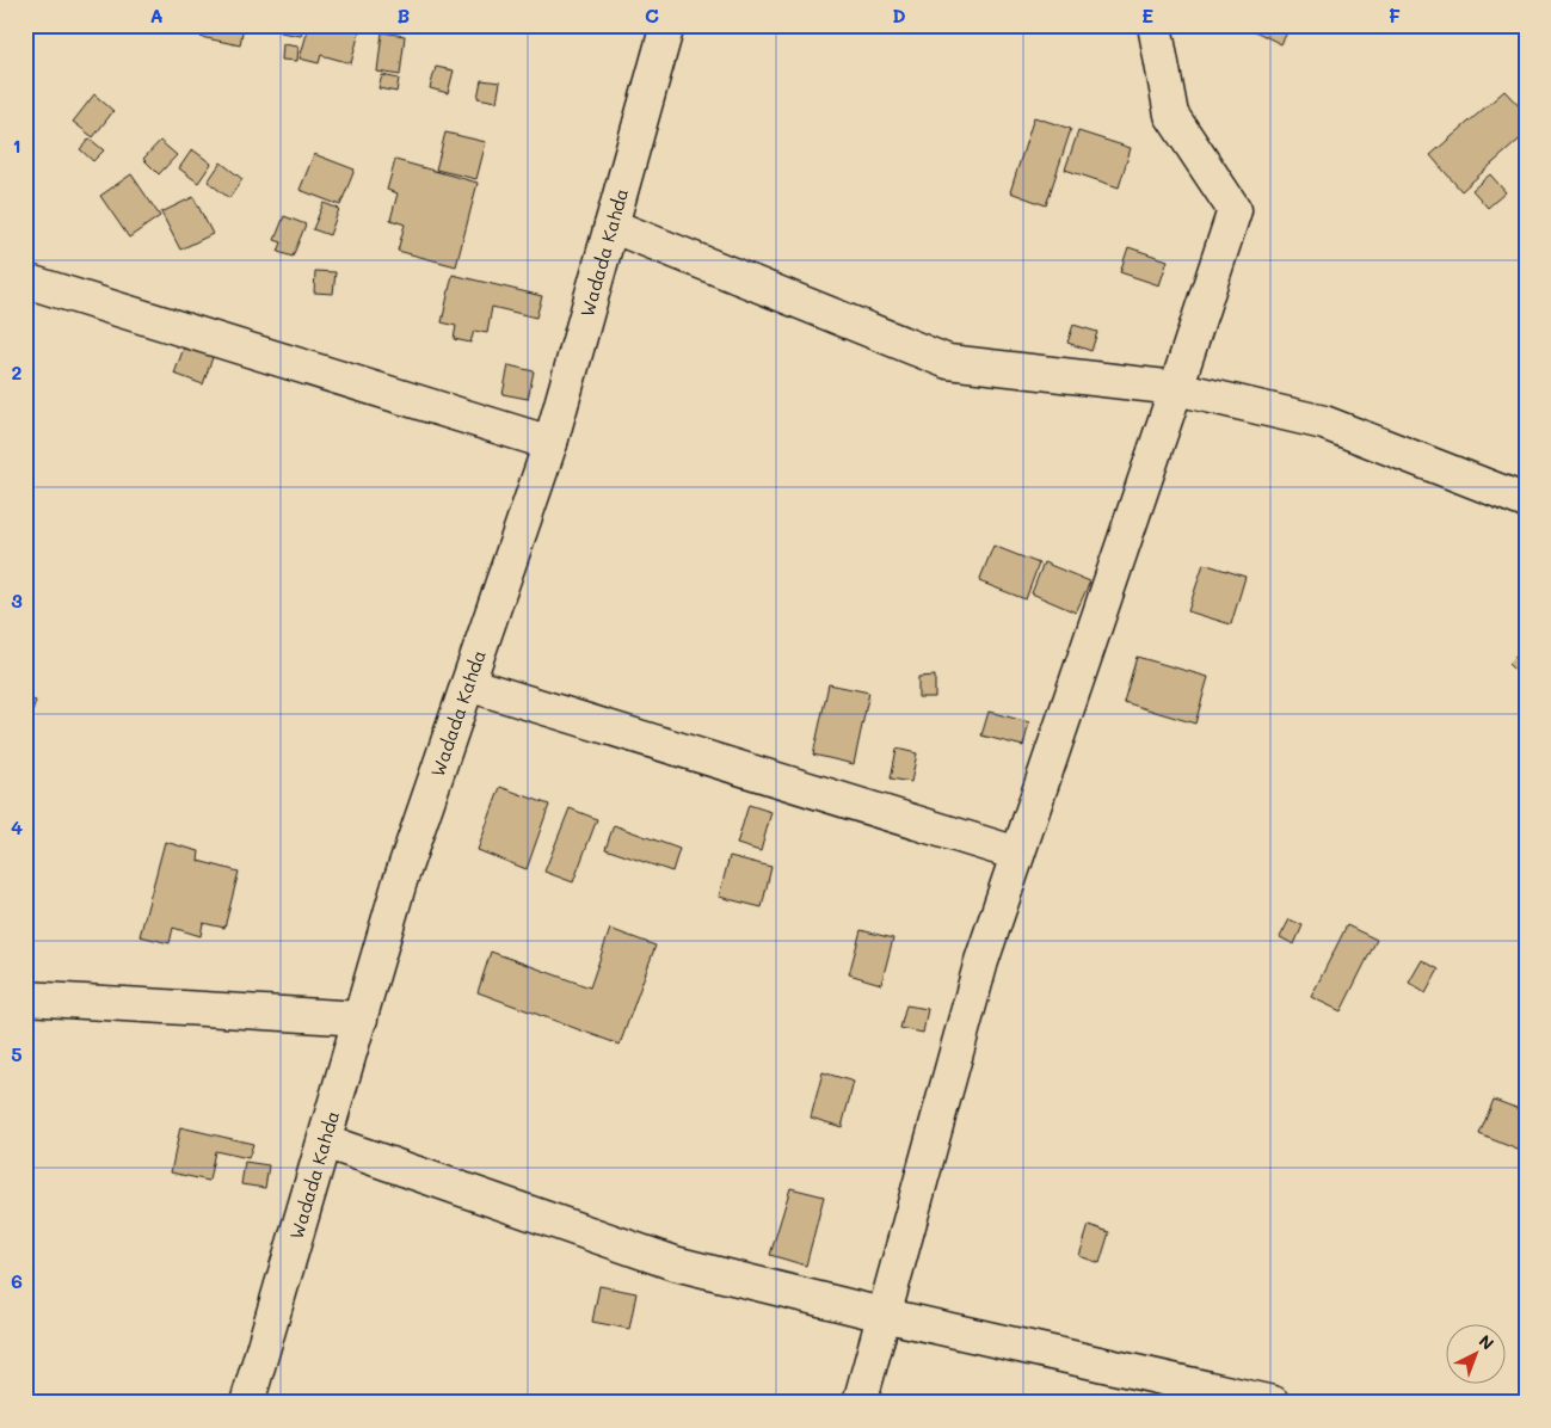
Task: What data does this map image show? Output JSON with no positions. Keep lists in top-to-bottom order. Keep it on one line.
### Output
{"streets":{"street":["Wadada Kahda"]},"north":"top right","grid":{"columns":["A","B","C","D","E","F"],"rows":["1","2","3","4","5","6"]}}
